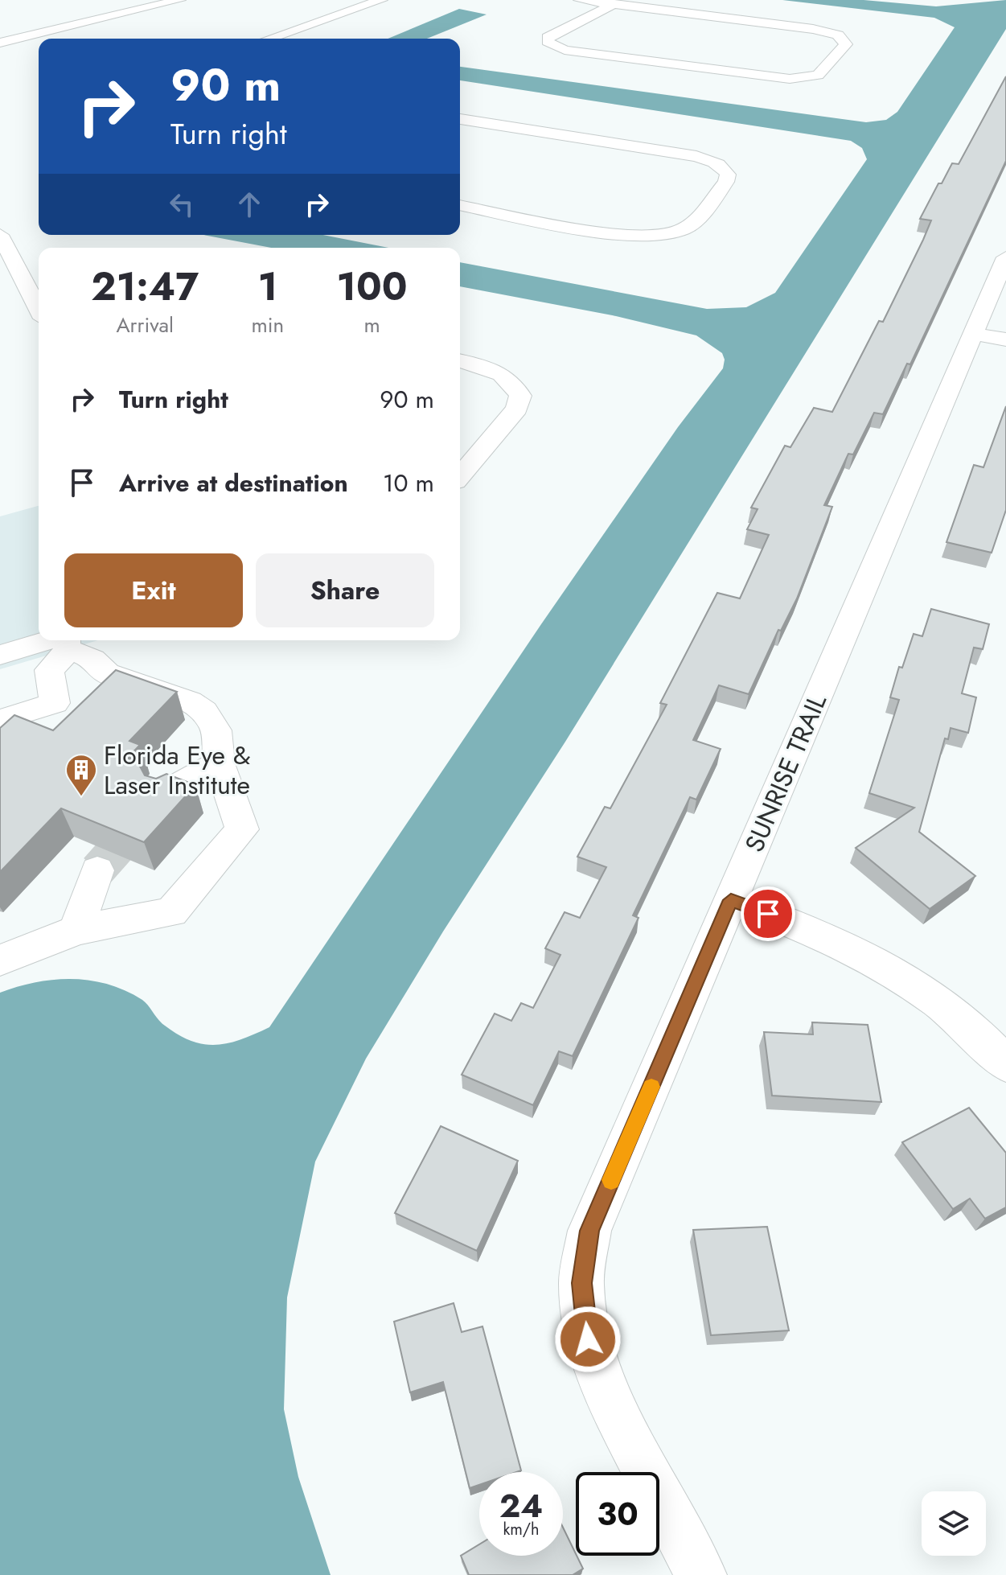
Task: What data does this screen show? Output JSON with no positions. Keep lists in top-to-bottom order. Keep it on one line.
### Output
{"streets":{"street":["SUNRISE TRAIL"]},"places":{"building":["Florida Eye & Laser Institute"]},"page":{"turn":["90 m","Turn right"],"eta":["21:47","Arrival","1","min","100","m"],"list":[{"name":"Turn right","value":"90 m"},{"name":"Arrive at destination","value":"10 m"}],"buttons":["Exit","Share"],"speed":"24 km/h","limit":"30"}}
